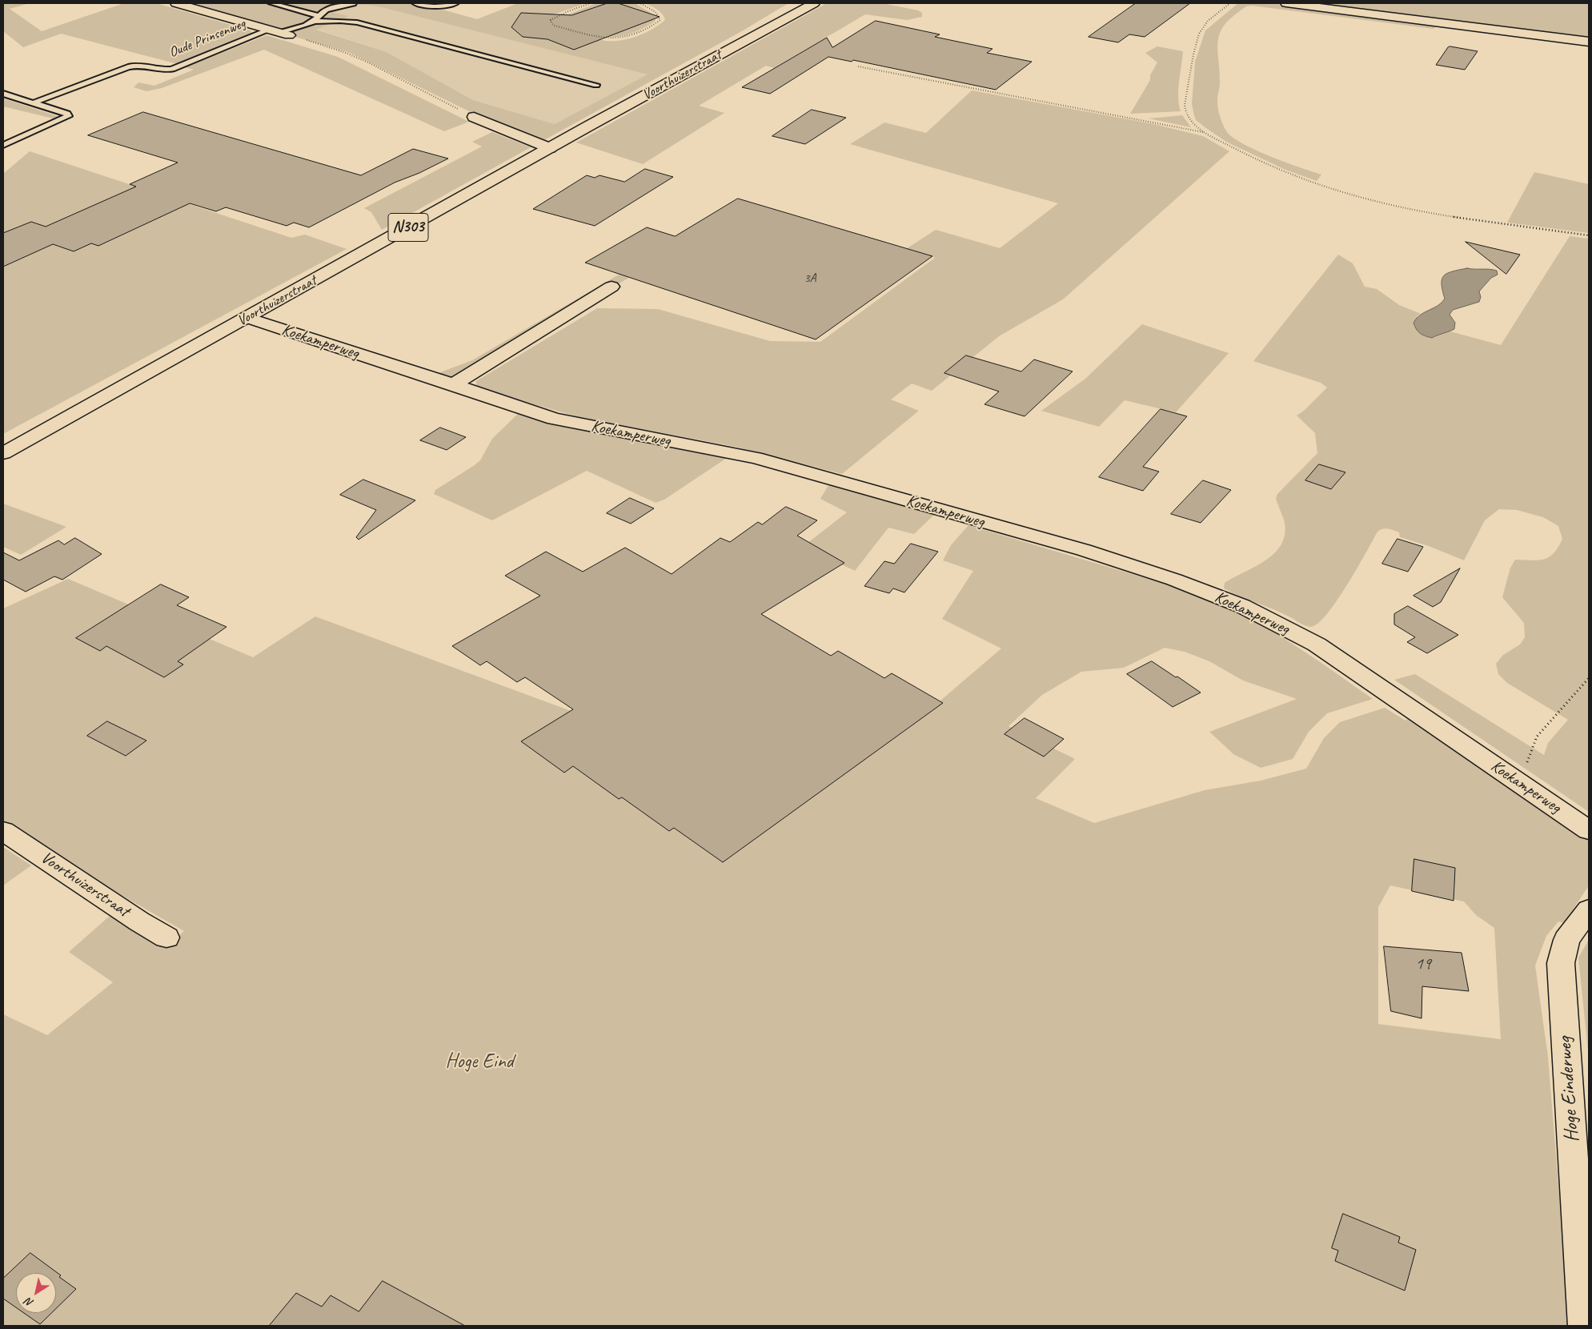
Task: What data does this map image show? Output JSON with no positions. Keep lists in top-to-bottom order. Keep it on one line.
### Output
{"streets":{"street":["Oude Prinsenweg","Voorthuizerstraat","N303","Koekamperweg","Hoge Einderweg"]},"crossings":[["Voorthuizerstraat","Koekamperweg"]],"parks":["Hoge Eind"],"house_numbers":["3A","19"],"north":"bottom left"}
